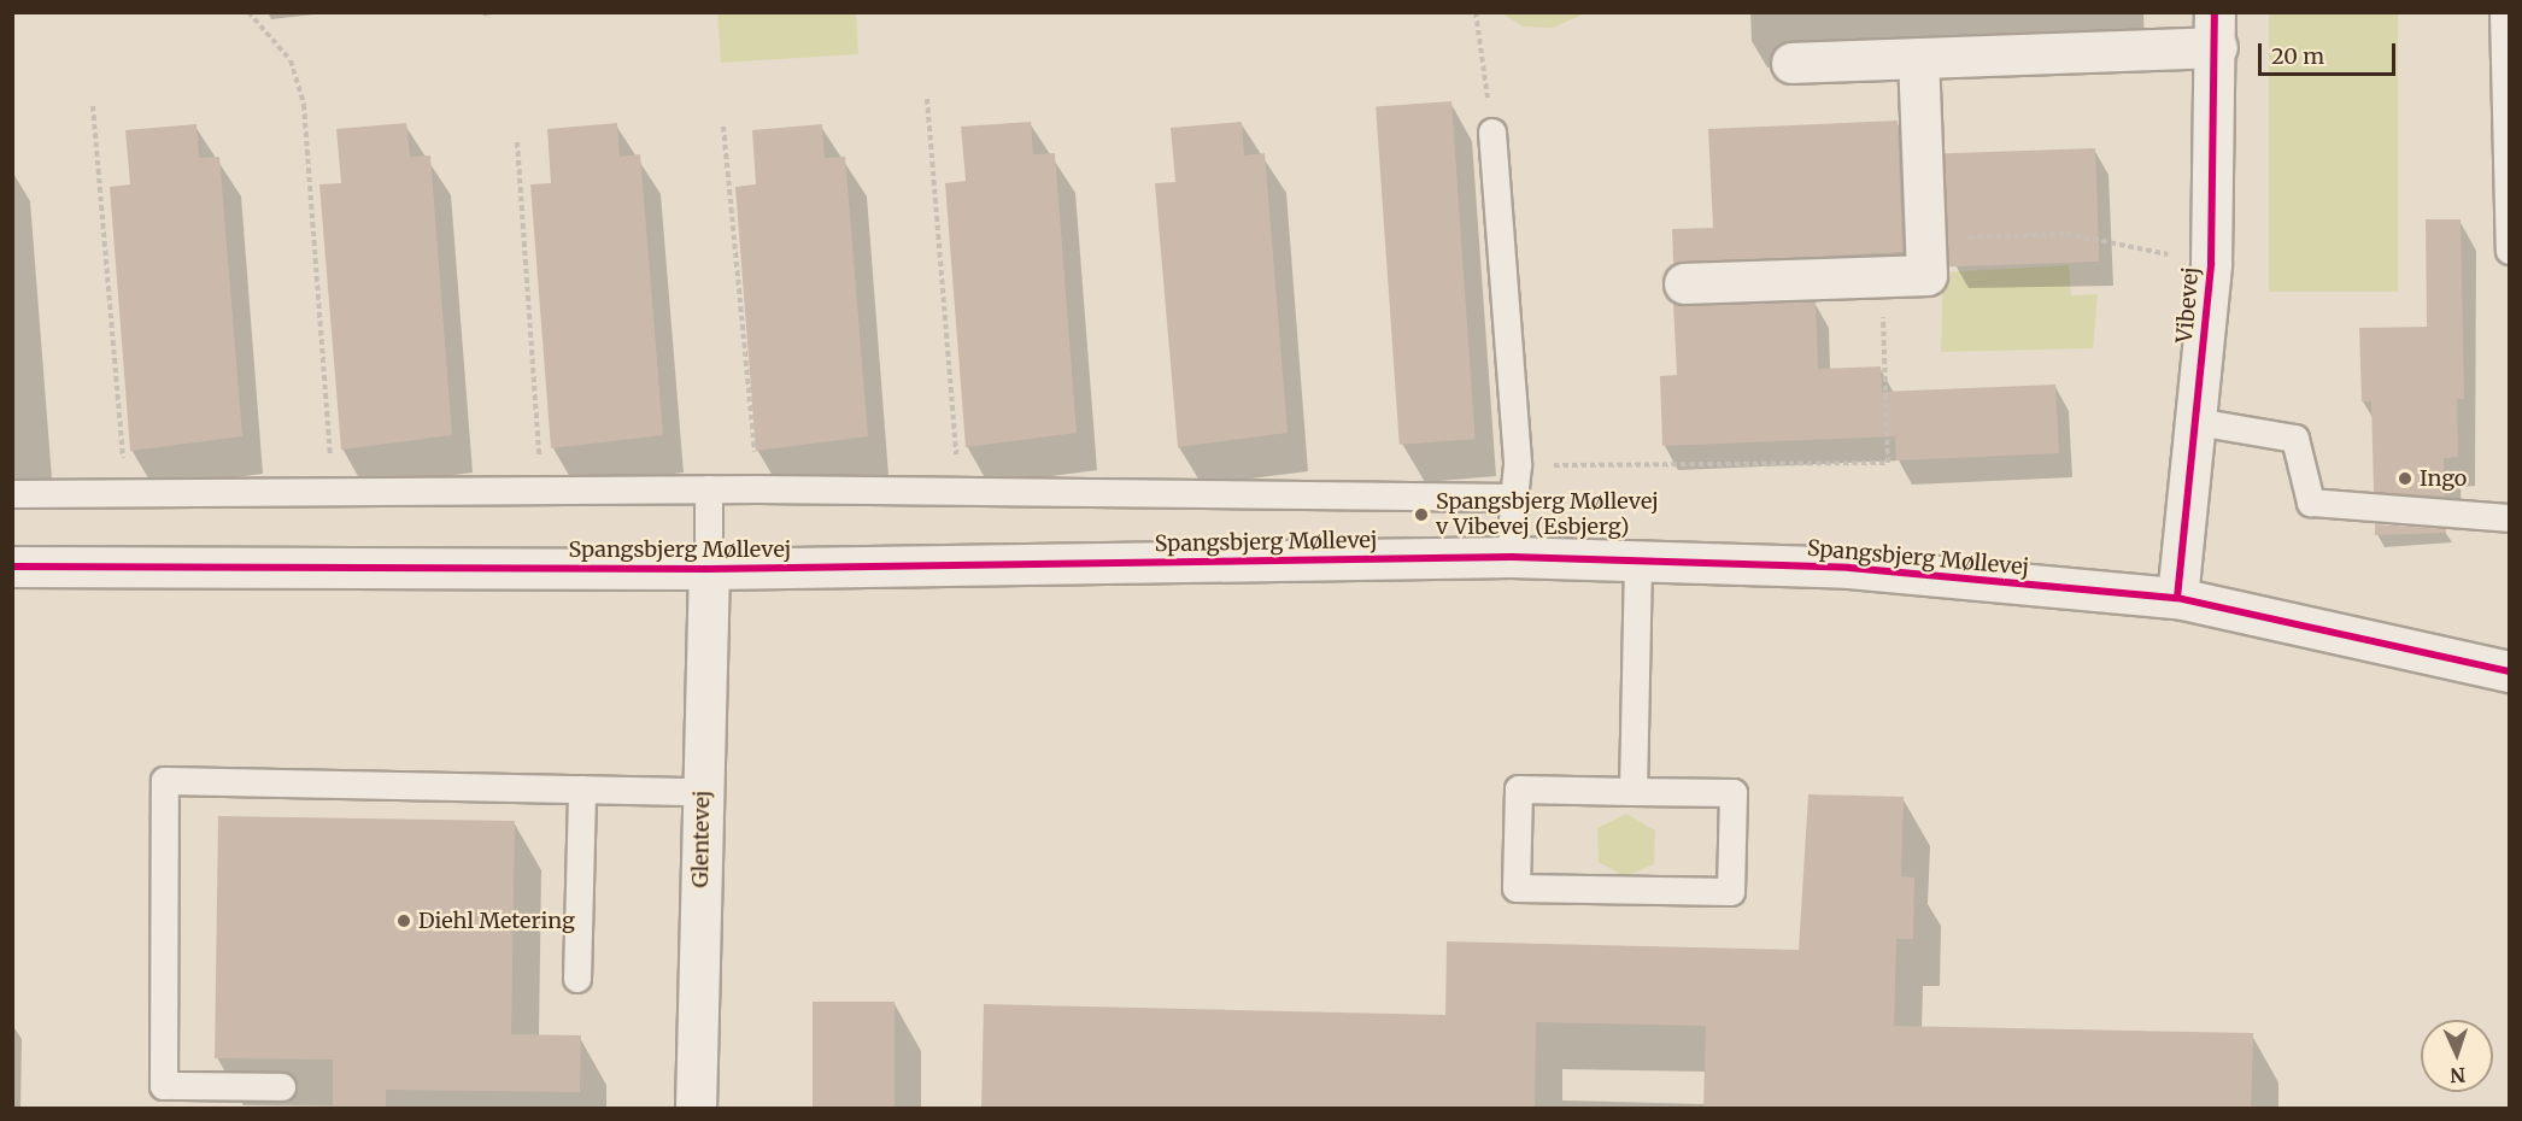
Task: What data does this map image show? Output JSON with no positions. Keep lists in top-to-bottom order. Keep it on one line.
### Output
{"streets":{"street":["Vibevej","Spangsbjerg Møllevej","Glentevej"]},"crossings":[["Vibevej","Spangsbjerg Møllevej"],["Spangsbjerg Møllevej","Glentevej"]],"places":["Ingo","Spangsbjerg Møllevej v Vibevej (Esbjerg)","Diehl Metering"],"scale_bar":"20 m","north":"bottom"}
